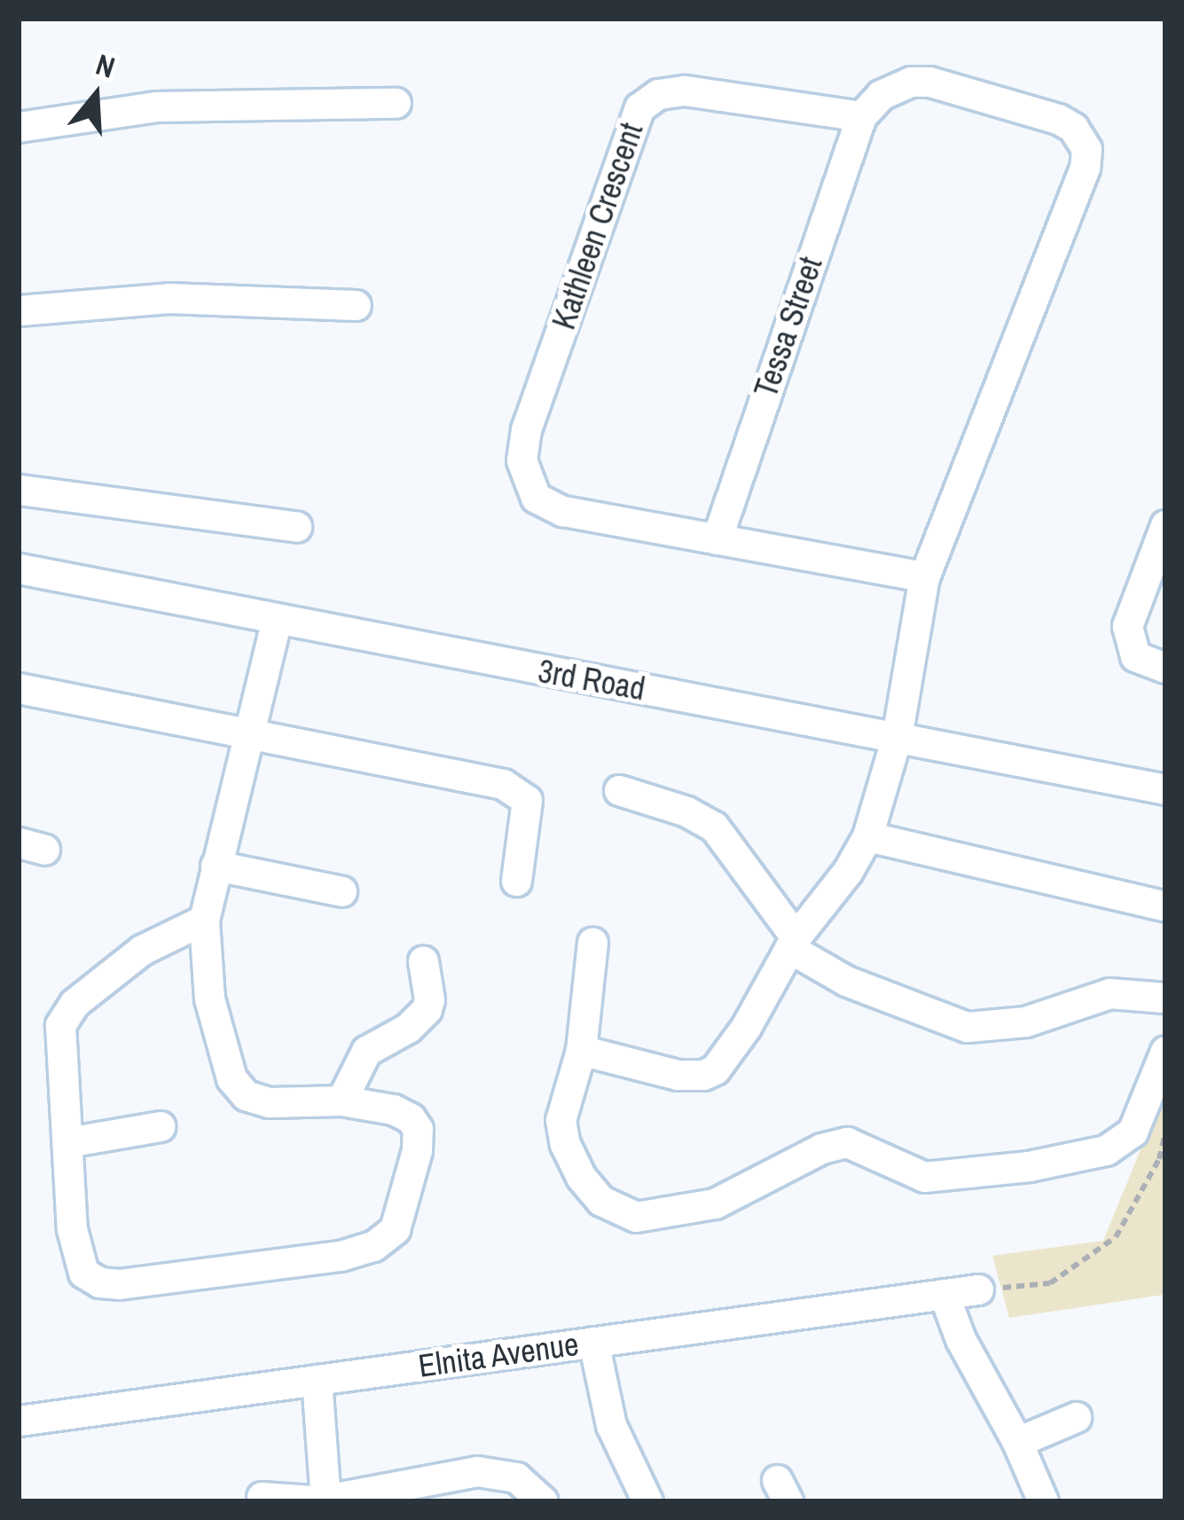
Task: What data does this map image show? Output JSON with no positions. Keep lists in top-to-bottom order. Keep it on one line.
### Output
{"streets":{"street":["Kathleen Crescent","Tessa Street","3rd Road","Elnita Avenue"]},"crossings":[["Kathleen Crescent","Tessa Street"]],"north":"top"}
